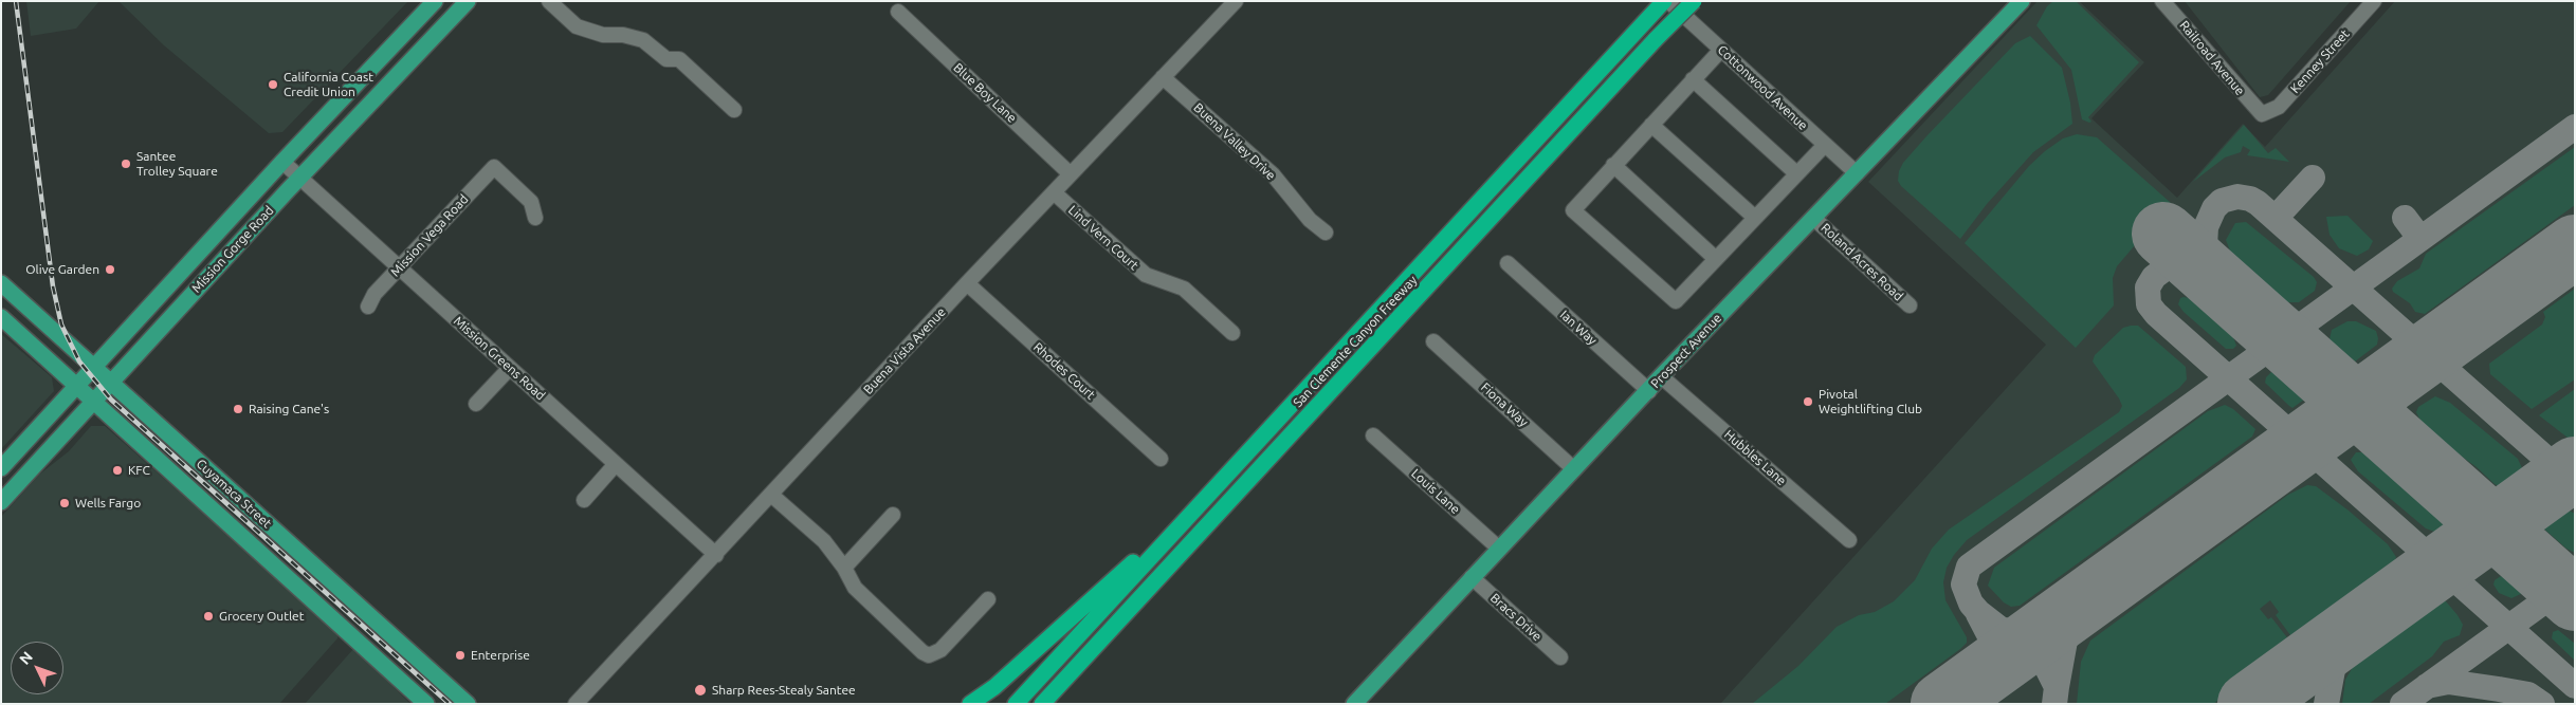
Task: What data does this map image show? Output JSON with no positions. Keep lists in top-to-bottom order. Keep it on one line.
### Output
{"streets":{"highway":["San Clemente Canyon Freeway"],"main road":["Mission Gorge Road","Prospect Avenue","Cuyamaca Street"],"street":["Railroad Avenue","Kenney Street","Cottonwood Avenue","Blue Boy Lane","Buena Valley Drive","Mission Vega Road","Lind Vern Court","Roland Acres Road","Ian Way","Buena Vista Avenue","Mission Greens Road","Rhodes Court","Fiona Way","Hubbles Lane","Louis Lane","Bracs Drive"]},"crossings":[["Railroad Avenue","Kenney Street"],["Cottonwood Avenue","Prospect Avenue"],["Blue Boy Lane","Buena Vista Avenue"],["Buena Valley Drive","Buena Vista Avenue"],["Mission Vega Road","Mission Greens Road"],["Lind Vern Court","Buena Vista Avenue"],["Mission Gorge Road","Mission Greens Road"],["Mission Gorge Road","Cuyamaca Street"],["Roland Acres Road","Prospect Avenue"],["Ian Way","Prospect Avenue"],["Buena Vista Avenue","Mission Greens Road"],["Buena Vista Avenue","Rhodes Court"],["Prospect Avenue","Fiona Way"],["Prospect Avenue","Hubbles Lane"],["Prospect Avenue","Louis Lane"],["Prospect Avenue","Bracs Drive"]],"places":["California Coast Credit Union","Santee Trolley Square","Olive Garden","Pivotal Weightlifting Club","Raising Cane's","KFC","Wells Fargo","Grocery Outlet","Enterprise","Sharp Rees-Stealy Santee"],"north":"top left"}
